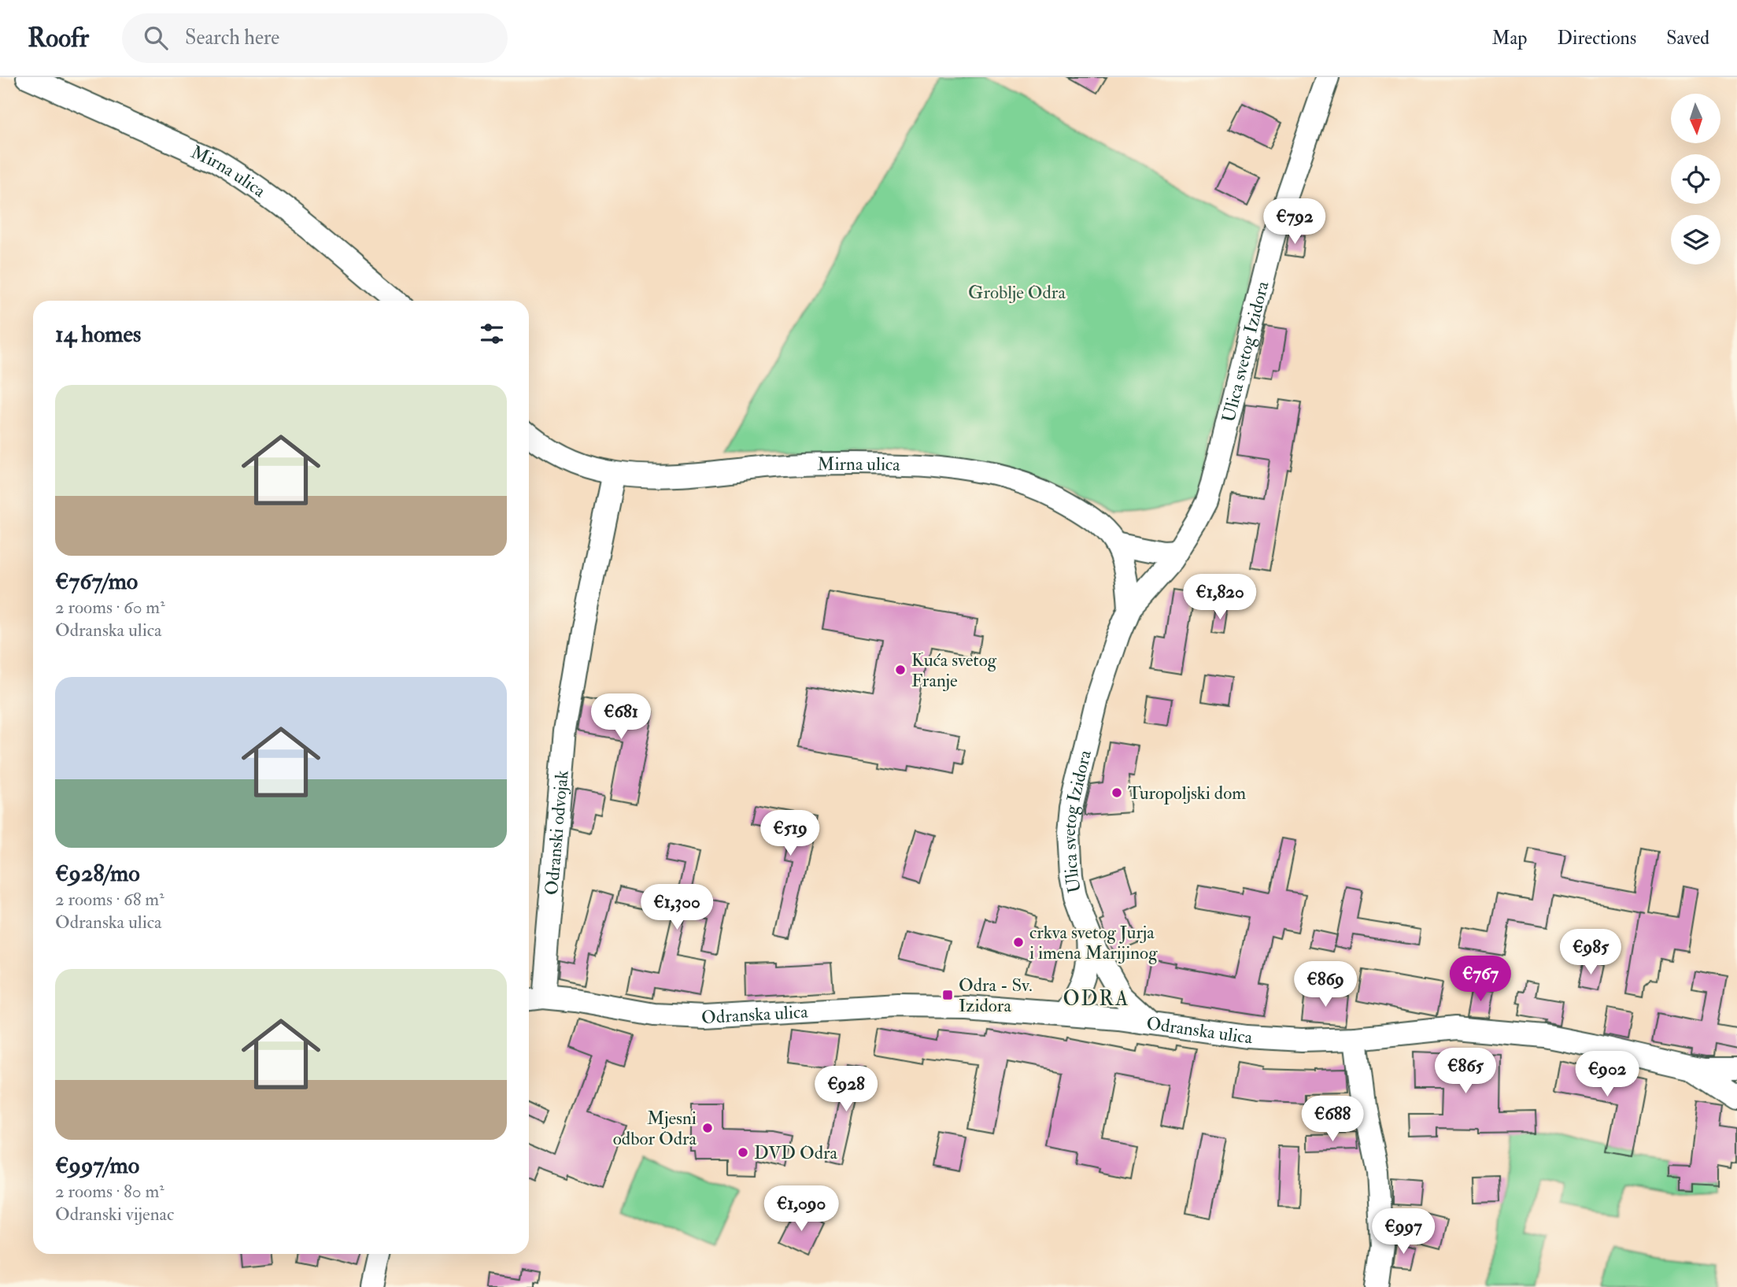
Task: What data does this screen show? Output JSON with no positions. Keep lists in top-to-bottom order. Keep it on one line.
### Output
{"streets":{"street":["Mirna ulica","Ulica svetog Izidora","Odranski odvojak","Odranska ulica"]},"crossings":[["Mirna ulica","Ulica svetog Izidora"],["Mirna ulica","Odranski odvojak"],["Ulica svetog Izidora","Odranska ulica"],["Odranski odvojak","Odranska ulica"]],"districts":["ODRA"],"parks":["Groblje Odra"],"places":{"other":["Kuća svetog Franje","Turopoljski dom","crkva svetog Jurja i imena Marijinog","Mjesni odbor Odra","DVD Odra"],"transit":["Odra - Sv. Izidora"]},"north":"bottom","page":{"header":"Roofr","search":"Search here","nav":["Map","Directions","Saved"],"price":["€792","€1,820","€681","€519","€1,300","€985","€767","€869","€865","€902","€928","€688","€1,090","€997"],"heading":"14 homes","list":[{"name":"€767/mo","note":"2 rooms · 60 m² · Odranska ulica"},{"name":"€928/mo","note":"2 rooms · 68 m² · Odranska ulica"},{"name":"€997/mo","note":"2 rooms · 80 m² · Odranski vijenac"}]}}
